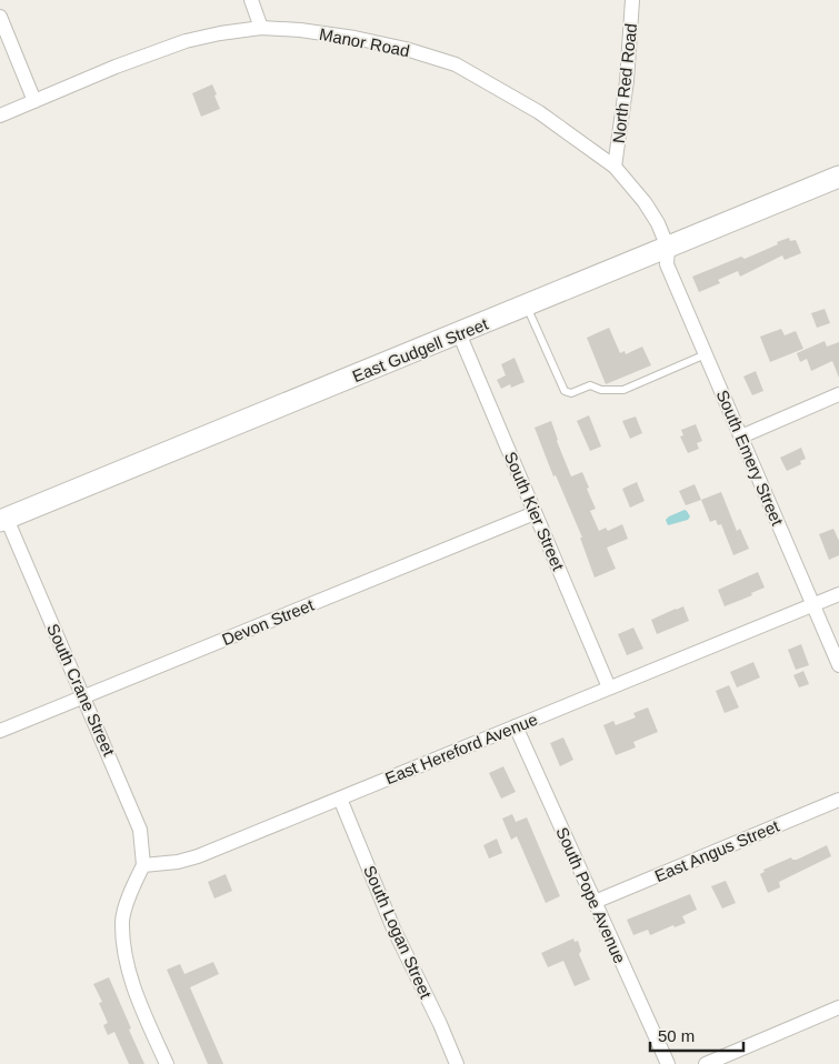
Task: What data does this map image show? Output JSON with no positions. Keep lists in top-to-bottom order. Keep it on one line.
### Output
{"streets":{"street":["Manor Road","North Red Road","East Gudgell Street","South Emery Street","South Kier Street","Devon Street","South Crane Street","East Hereford Avenue","East Angus Street","South Pope Avenue","South Logan Street"]},"crossings":[["Manor Road","North Red Road"],["Manor Road","East Gudgell Street"],["Manor Road","South Emery Street"],["East Gudgell Street","South Emery Street"],["East Gudgell Street","South Kier Street"],["East Gudgell Street","South Crane Street"],["South Emery Street","East Hereford Avenue"],["South Kier Street","Devon Street"],["South Kier Street","East Hereford Avenue"],["Devon Street","South Crane Street"],["South Crane Street","East Hereford Avenue"],["East Hereford Avenue","South Pope Avenue"],["East Hereford Avenue","South Logan Street"],["East Angus Street","South Pope Avenue"]],"scale_bar":"50 m"}
